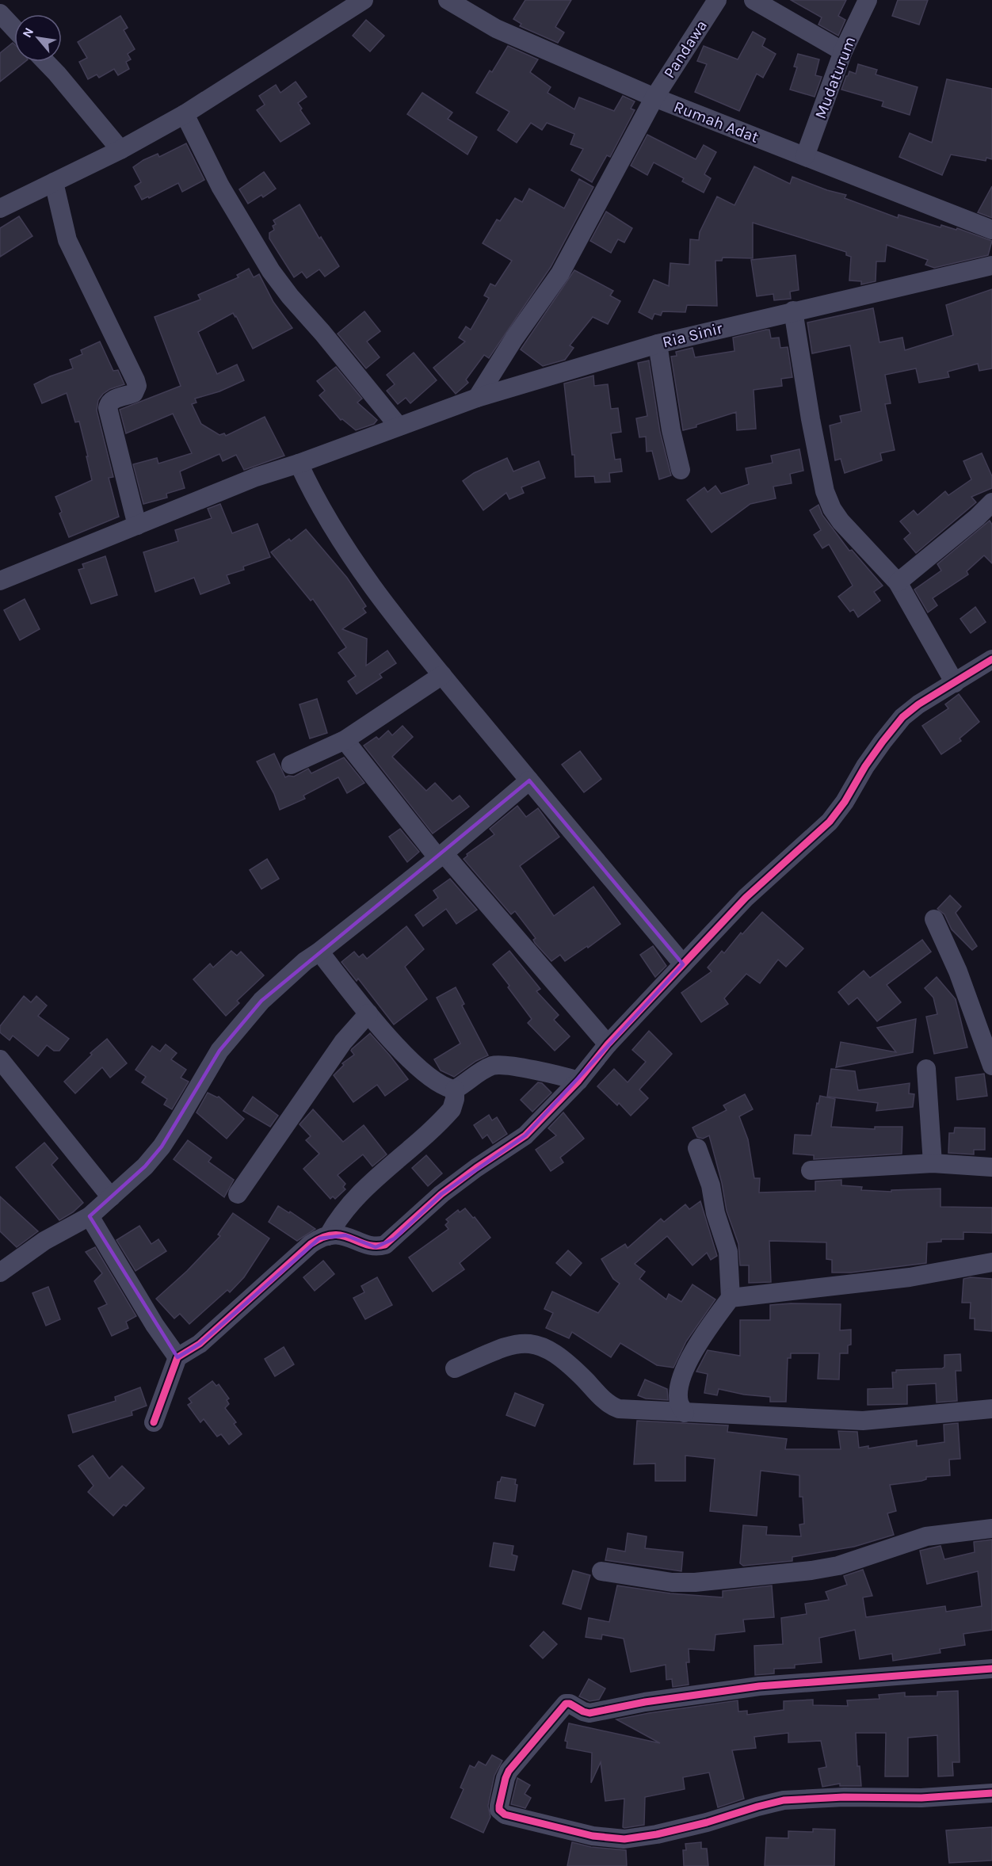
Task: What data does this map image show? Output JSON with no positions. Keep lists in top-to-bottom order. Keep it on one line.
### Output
{"streets":{"street":["Pandawa","Mudaturum","Rumah Adat","Ria Sinir"]},"crossings":[["Pandawa","Rumah Adat"],["Pandawa","Ria Sinir"],["Mudaturum","Rumah Adat"]],"north":"top left"}
